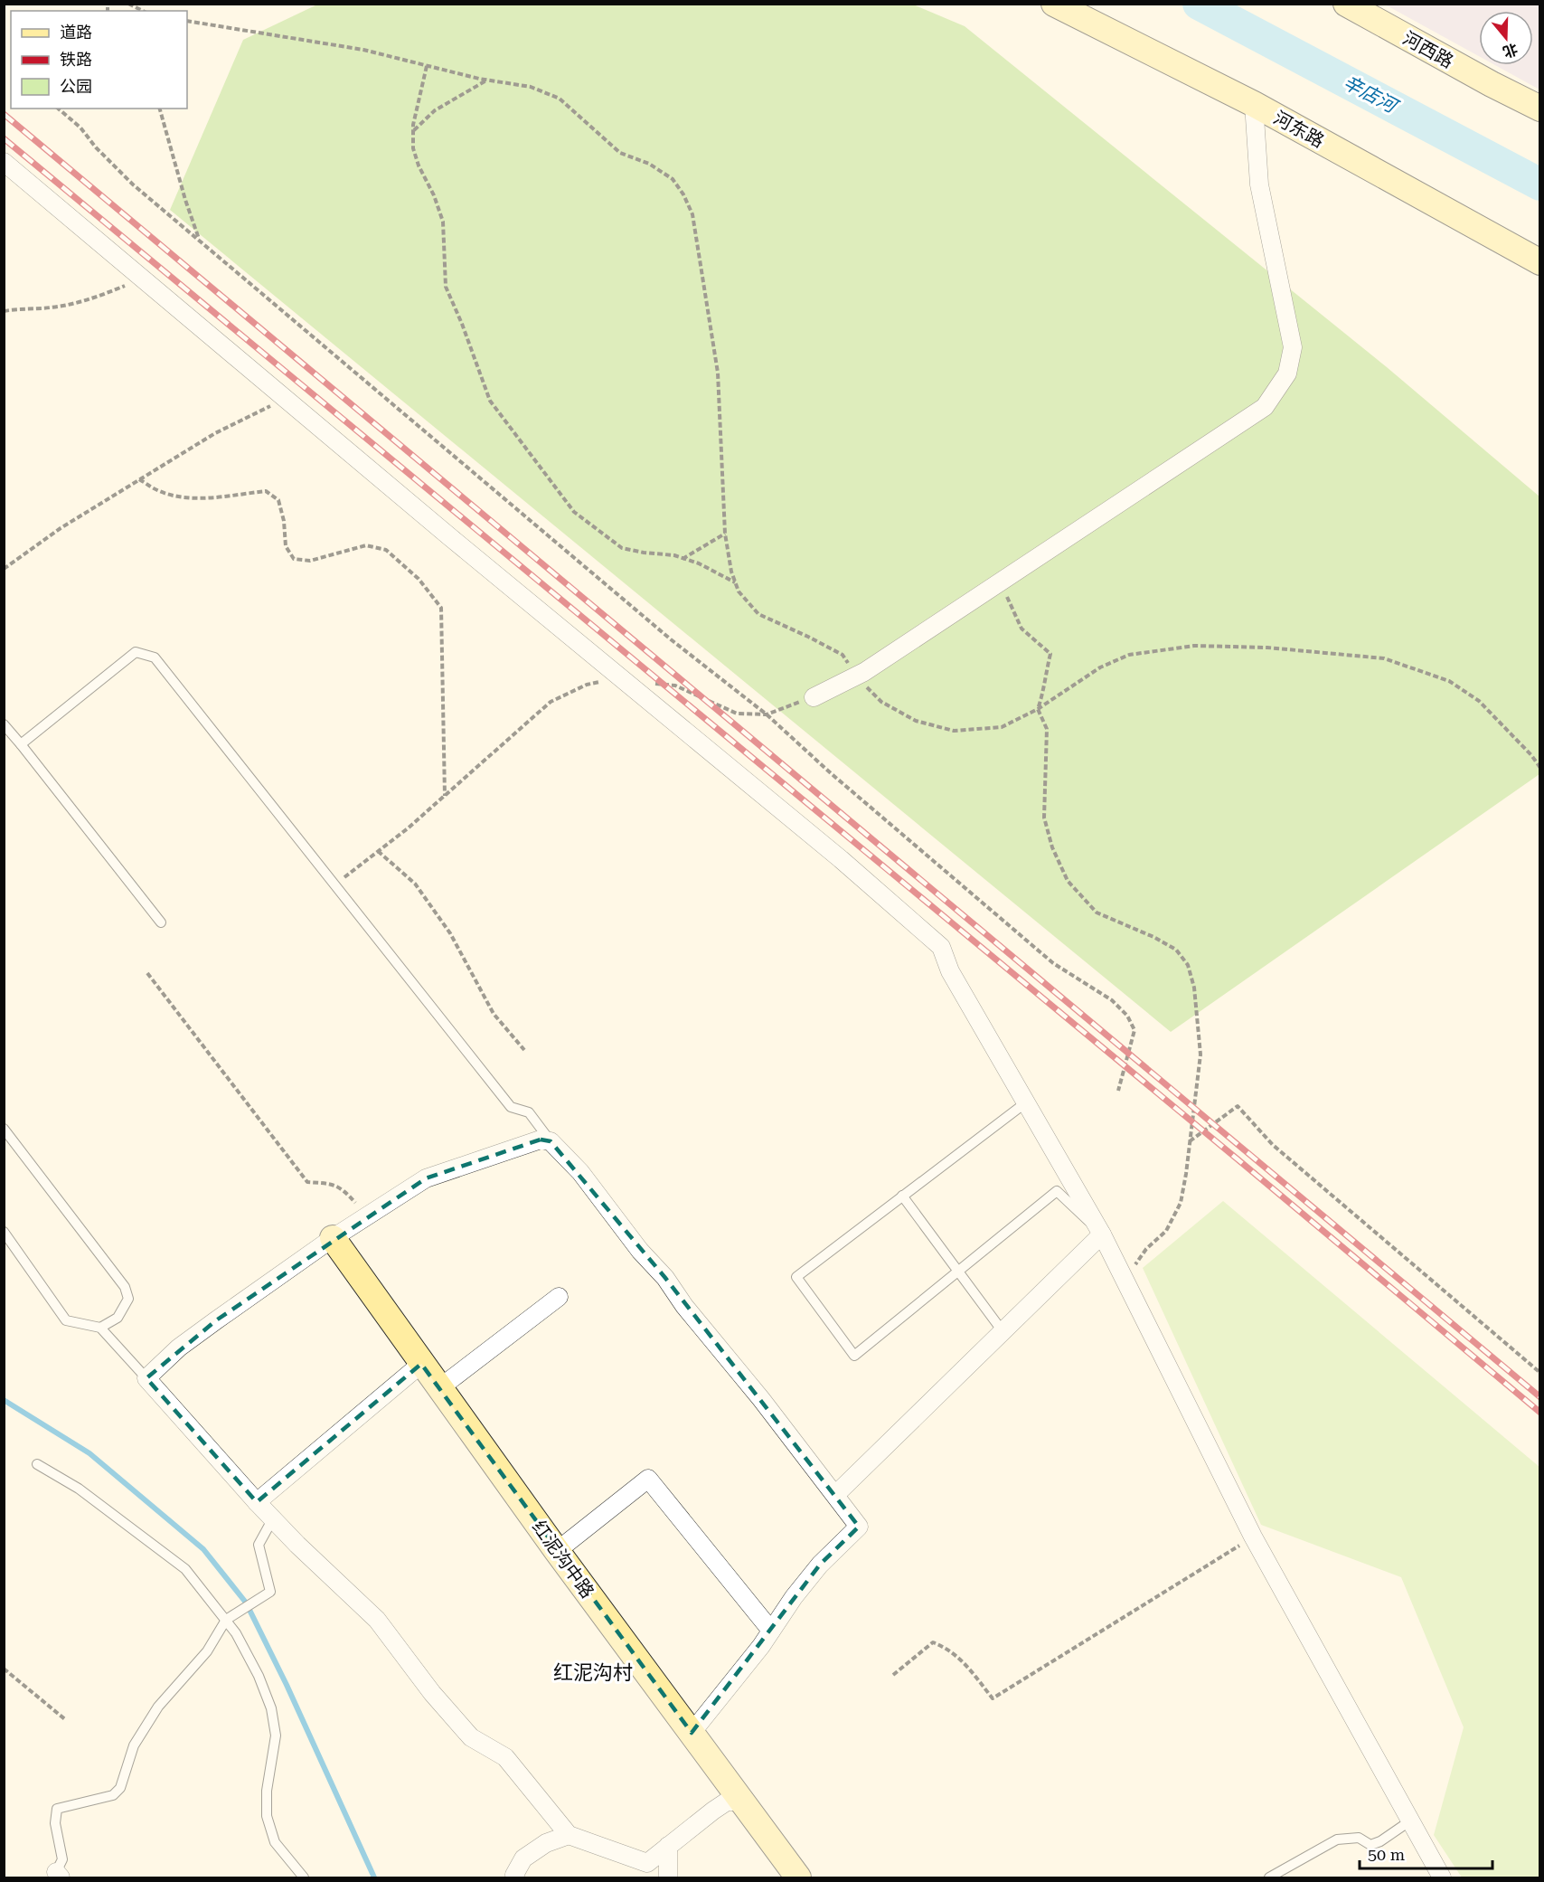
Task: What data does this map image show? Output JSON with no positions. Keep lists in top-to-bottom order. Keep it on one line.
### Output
{"streets":{"street":["河西路","河东路","红泥沟中路"]},"districts":["红泥沟村"],"water":["辛店河"],"legend":["道路","铁路","公园"],"scale_bar":"50 m","north":"bottom"}
